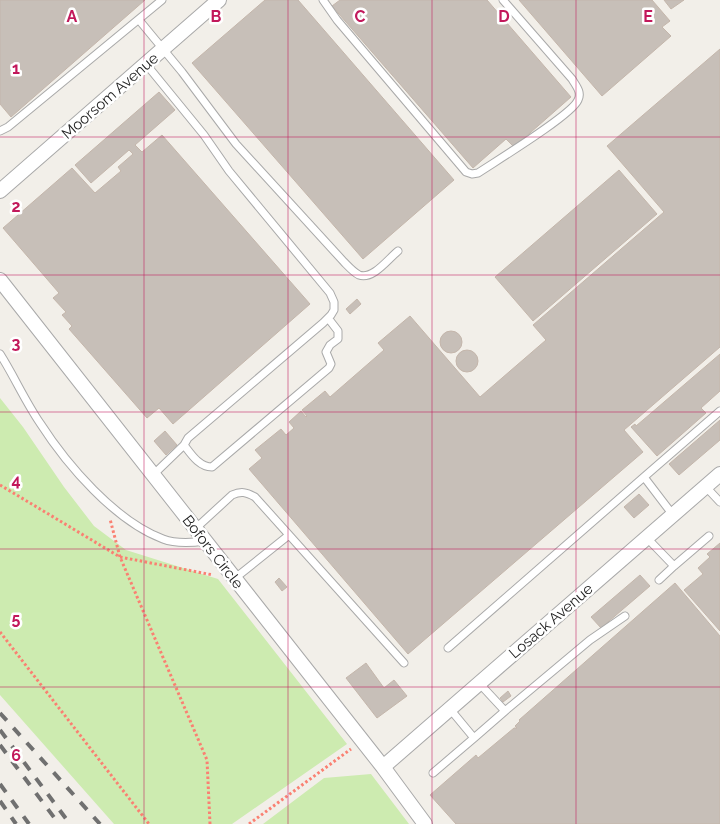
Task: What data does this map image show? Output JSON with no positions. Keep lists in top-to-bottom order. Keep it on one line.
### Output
{"streets":{"street":["Moorsom Avenue","Bofors Circle","Losack Avenue"]},"crossings":[["Bofors Circle","Losack Avenue"]],"grid":{"columns":["A","B","C","D","E"],"rows":["1","2","3","4","5","6"]}}
